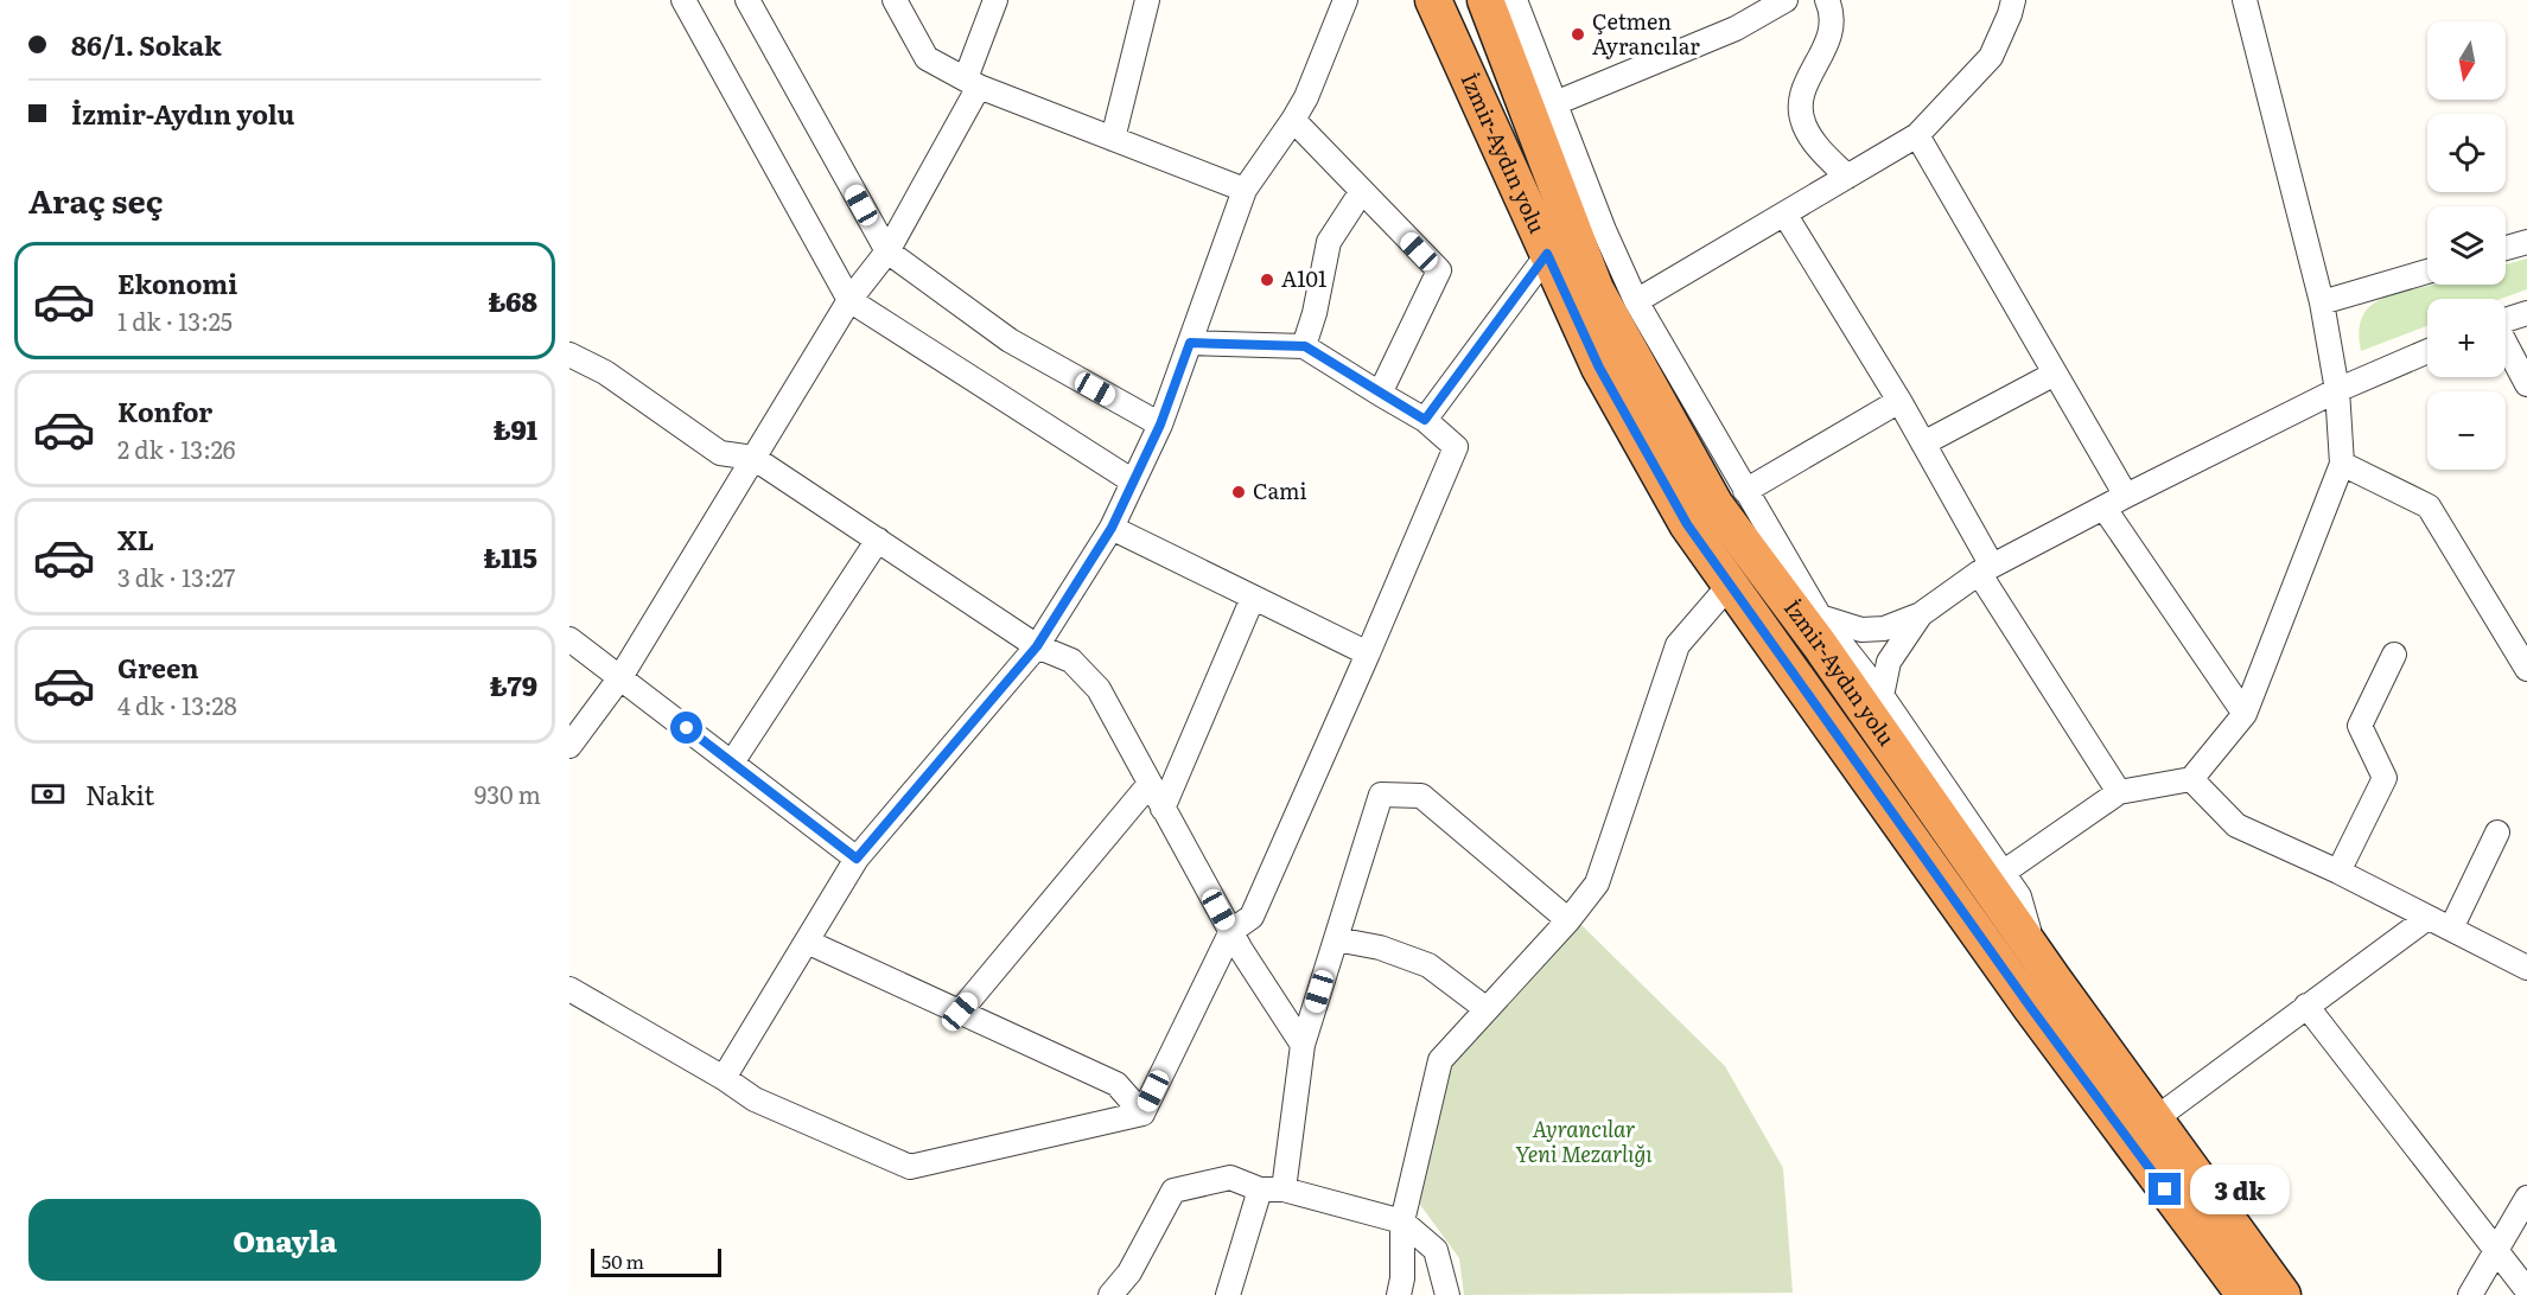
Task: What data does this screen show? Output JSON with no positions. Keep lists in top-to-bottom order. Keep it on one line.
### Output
{"streets":{"highway":["İzmir-Aydın yolu"]},"parks":["Ayrancılar Yeni Mezarlığı"],"places":["Çetmen Ayrancılar","A101","Cami"],"scale_bar":"50 m","north":"bottom","page":{"banner":["86/1. Sokak","İzmir-Aydın yolu"],"map_buttons":["+","−"],"heading":"Araç seç","list":[{"name":"Ekonomi","note":"1 dk · 13:25","value":"₺68"},{"name":"Konfor","note":"2 dk · 13:26","value":"₺91"},{"name":"XL","note":"3 dk · 13:27","value":"₺115"},{"name":"Green","note":"4 dk · 13:28","value":"₺79"}],"pay":["Nakit","930 m"],"bubble":"3 dk","buttons":"Onayla","scale":"50 m"}}
